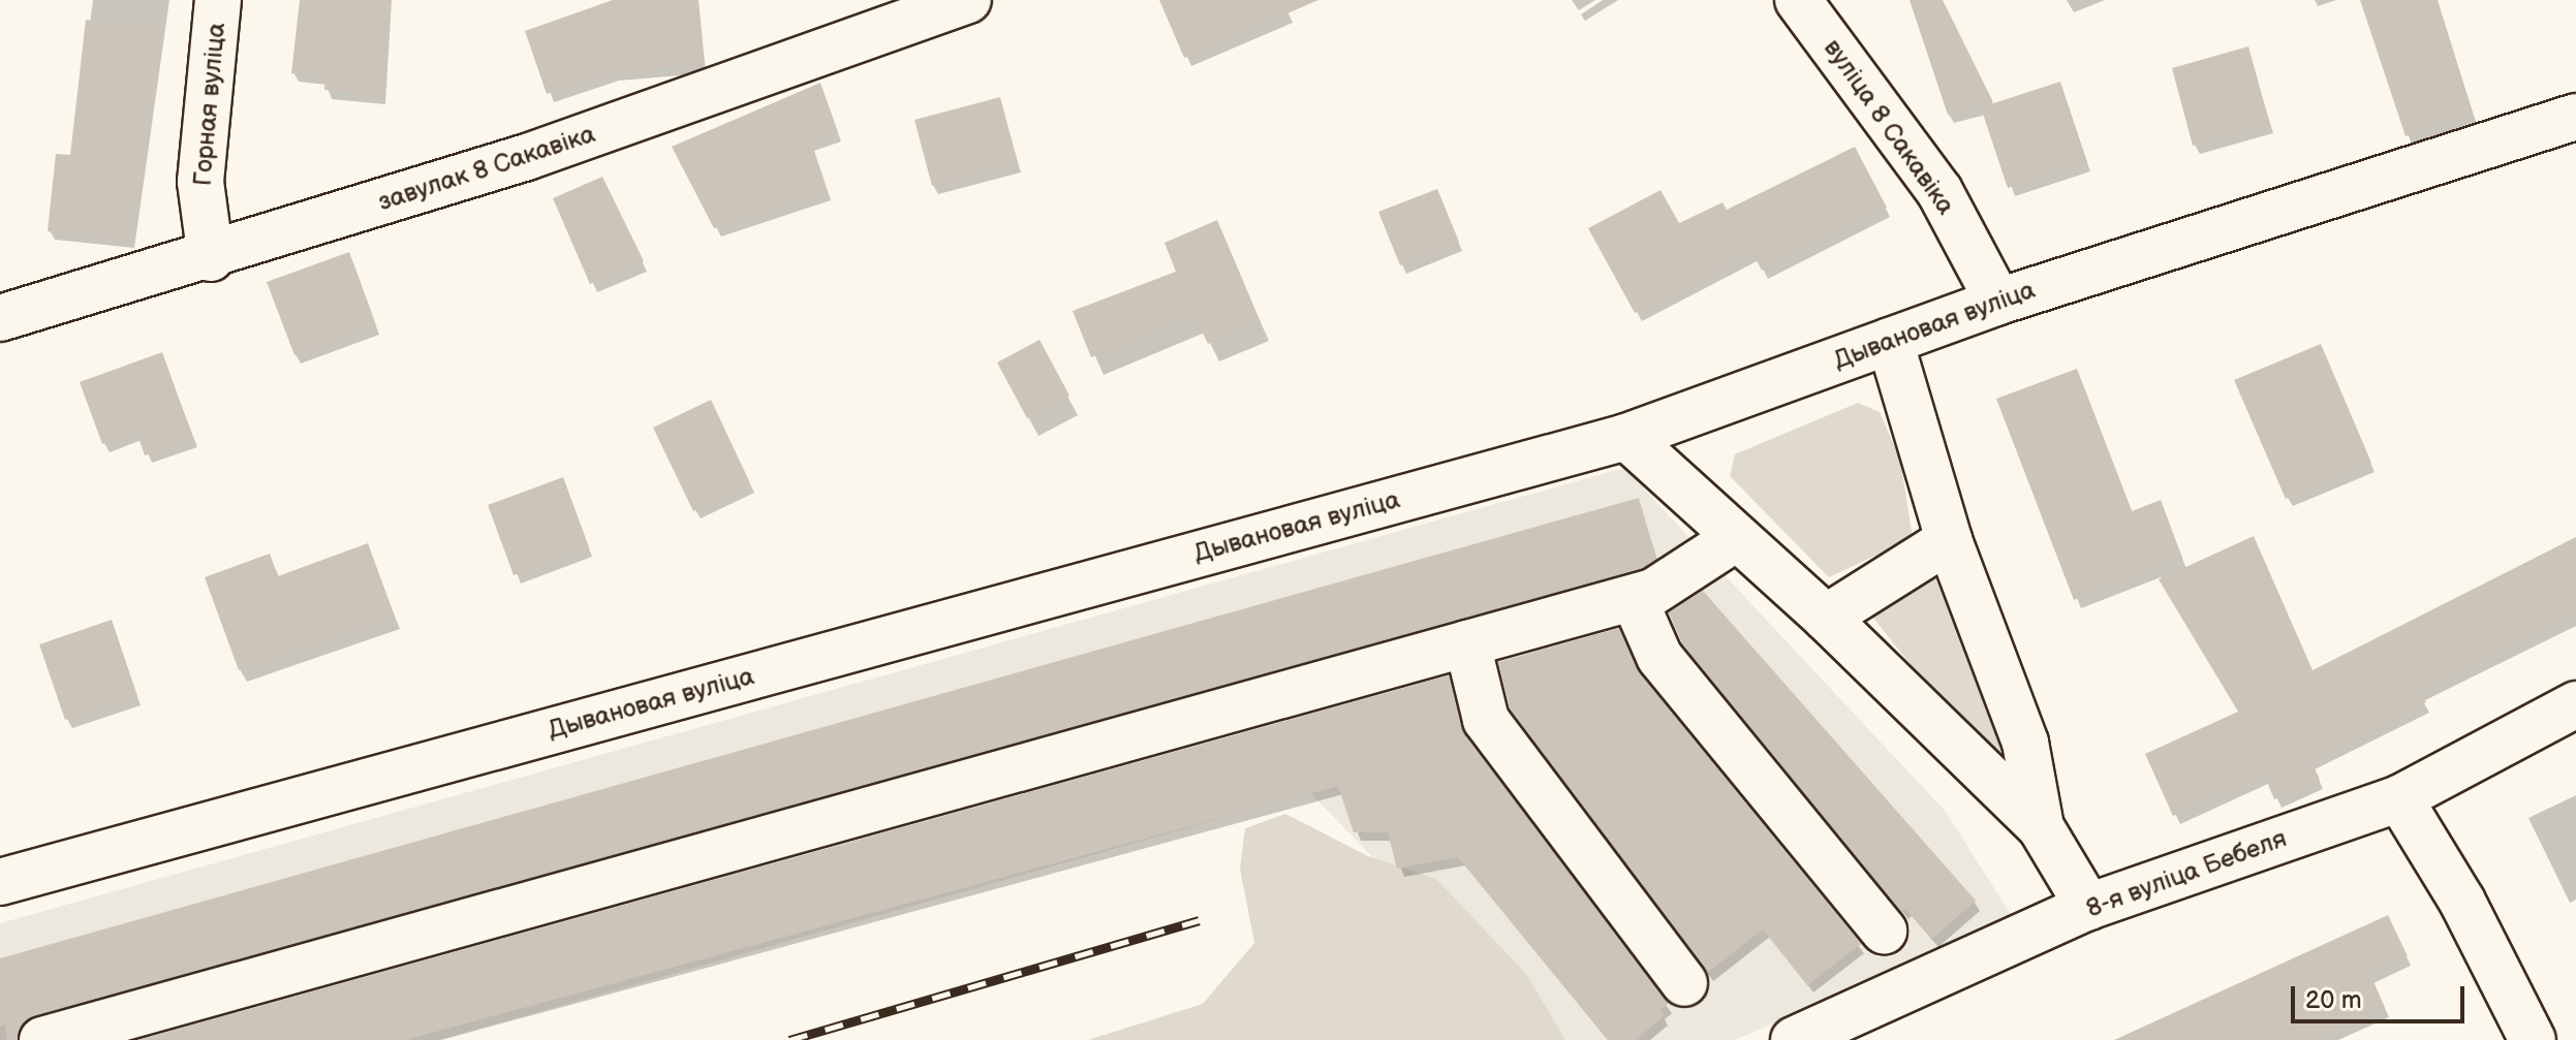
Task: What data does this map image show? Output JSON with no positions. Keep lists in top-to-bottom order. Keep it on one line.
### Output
{"streets":{"street":["Горная вуліца","вуліца 8 Сакавіка","завулак 8 Сакавіка","Дывановая вуліца","8-я вуліца Бебеля"]},"crossings":[["Горная вуліца","завулак 8 Сакавіка"],["вуліца 8 Сакавіка","Дывановая вуліца"]],"scale_bar":"20 m"}
